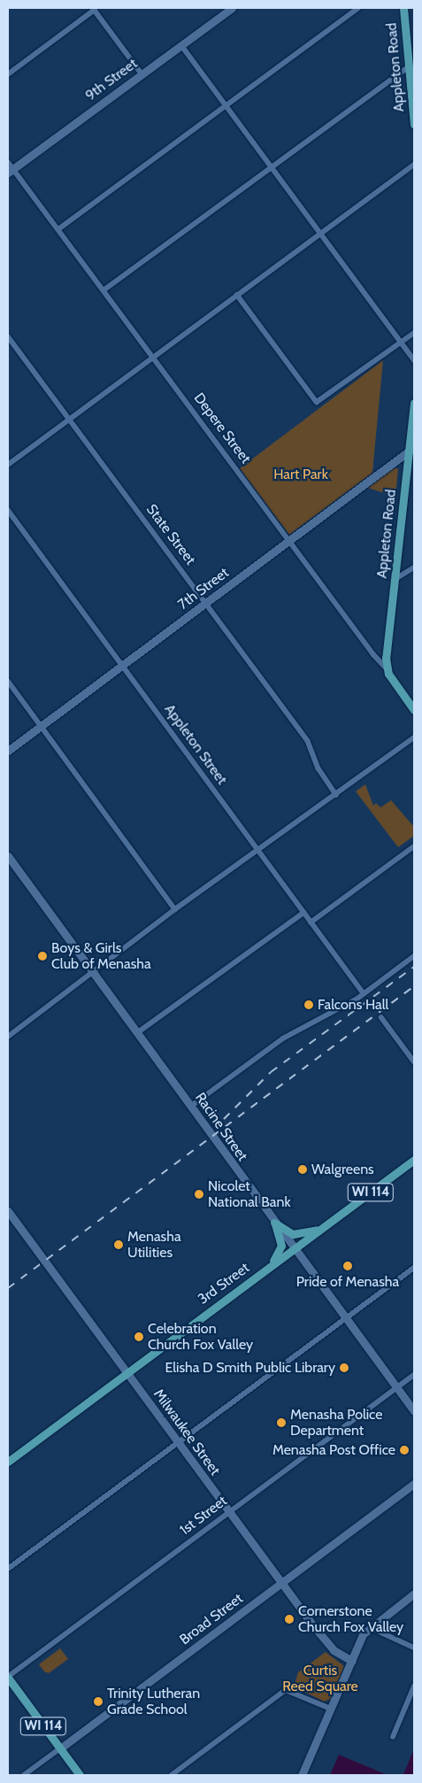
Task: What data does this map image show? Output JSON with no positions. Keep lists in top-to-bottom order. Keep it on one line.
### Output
{"streets":{"main road":["Appleton Road","Depere Street","WI 114","3rd Street"],"street":["9th Street","State Street","7th Street","Appleton Street","Racine Street","Milwaukee Street","1st Street","Broad Street"]},"crossings":[["Appleton Road","Depere Street"],["Appleton Road","7th Street"],["9th Street","Depere Street"],["Depere Street","7th Street"],["State Street","7th Street"],["7th Street","Appleton Street"],["Racine Street","3rd Street"],["Racine Street","1st Street"],["WI 114","1st Street"],["WI 114","Broad Street"],["3rd Street","Milwaukee Street"],["Milwaukee Street","1st Street"],["Milwaukee Street","Broad Street"]],"parks":["Hart Park","Curtis Reed Square"],"places":["Boys & Girls Club of Menasha","Falcons Hall","Walgreens","Nicolet National Bank","Menasha Utilities","Pride of Menasha","Celebration Church Fox Valley","Elisha D Smith Public Library","Menasha Police Department","Menasha Post Office","Cornerstone Church Fox Valley","Trinity Lutheran Grade School"]}
